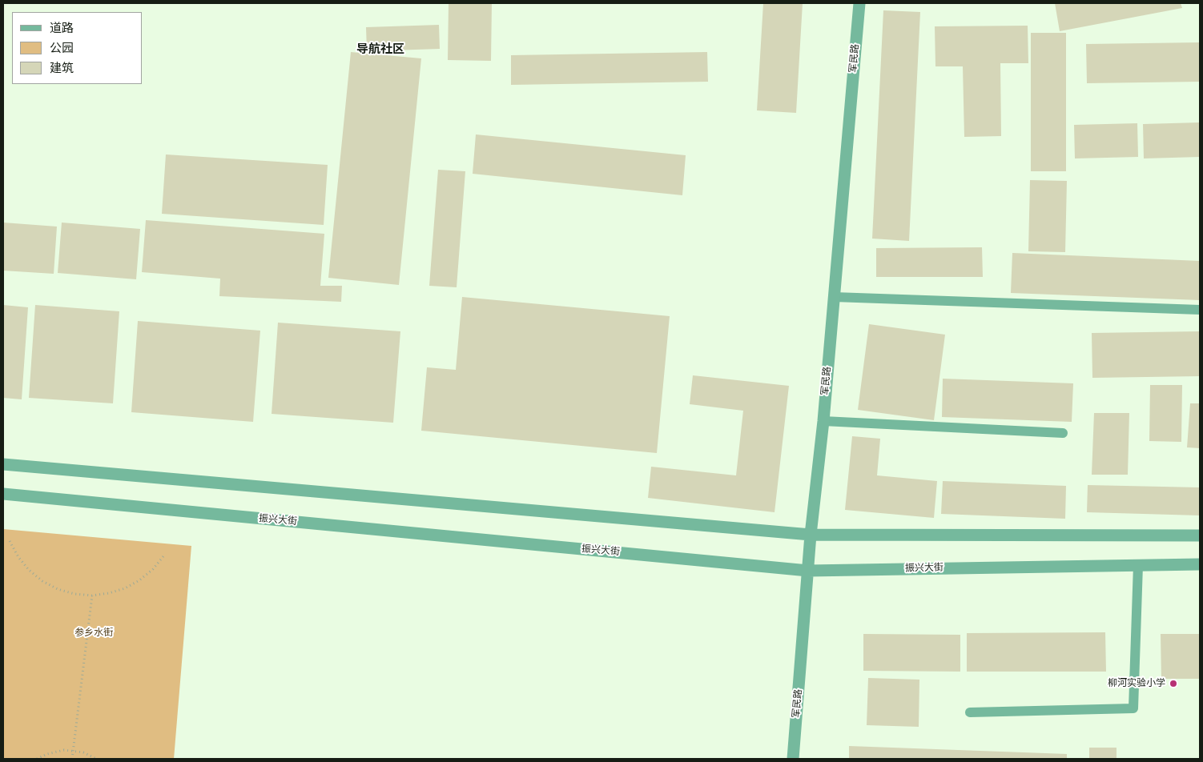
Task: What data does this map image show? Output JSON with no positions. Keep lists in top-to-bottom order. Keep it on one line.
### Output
{"streets":{"street":["军民路","振兴大街"]},"crossings":[["军民路","振兴大街"]],"districts":["导航社区"],"parks":["参乡水街"],"places":["柳河实验小学"],"legend":["道路","公园","建筑"]}
